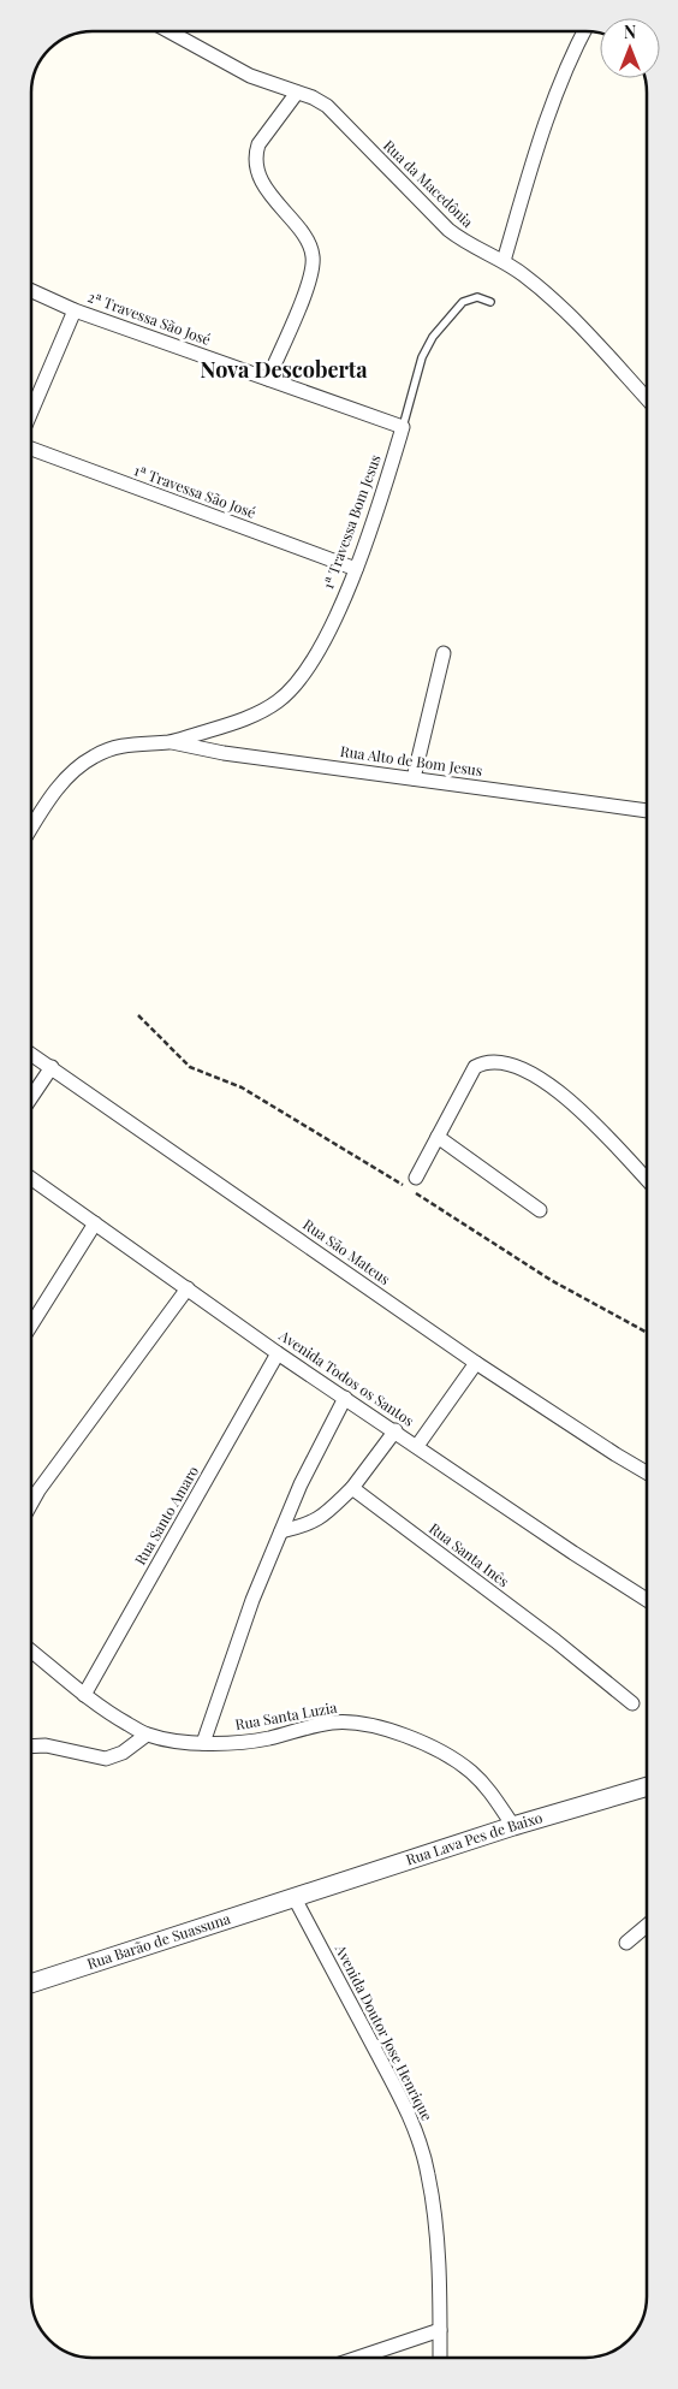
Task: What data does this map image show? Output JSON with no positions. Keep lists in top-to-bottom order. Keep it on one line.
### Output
{"streets":{"street":["Rua da Macedônia","2ª Travessa São José","1ª Travessa São José","1ª Travessa Bom Jesus","Rua Alto de Bom Jesus","Rua São Mateus","Avenida Todos os Santos","Rua Santo Amaro","Rua Santa Inês","Rua Santa Luzia","Rua Lava Pes de Baixo","Rua Barão de Suassuna","Avenida Doutor Jose Henrique"]},"crossings":[["2ª Travessa São José","1ª Travessa Bom Jesus"],["1ª Travessa São José","1ª Travessa Bom Jesus"],["1ª Travessa Bom Jesus","Rua Alto de Bom Jesus"],["Avenida Todos os Santos","Rua Santo Amaro"],["Rua Santo Amaro","Rua Santa Luzia"],["Rua Santa Luzia","Rua Lava Pes de Baixo"],["Rua Lava Pes de Baixo","Rua Barão de Suassuna"],["Rua Lava Pes de Baixo","Avenida Doutor Jose Henrique"],["Rua Barão de Suassuna","Avenida Doutor Jose Henrique"]],"districts":["Nova Descoberta"],"north":"top"}
